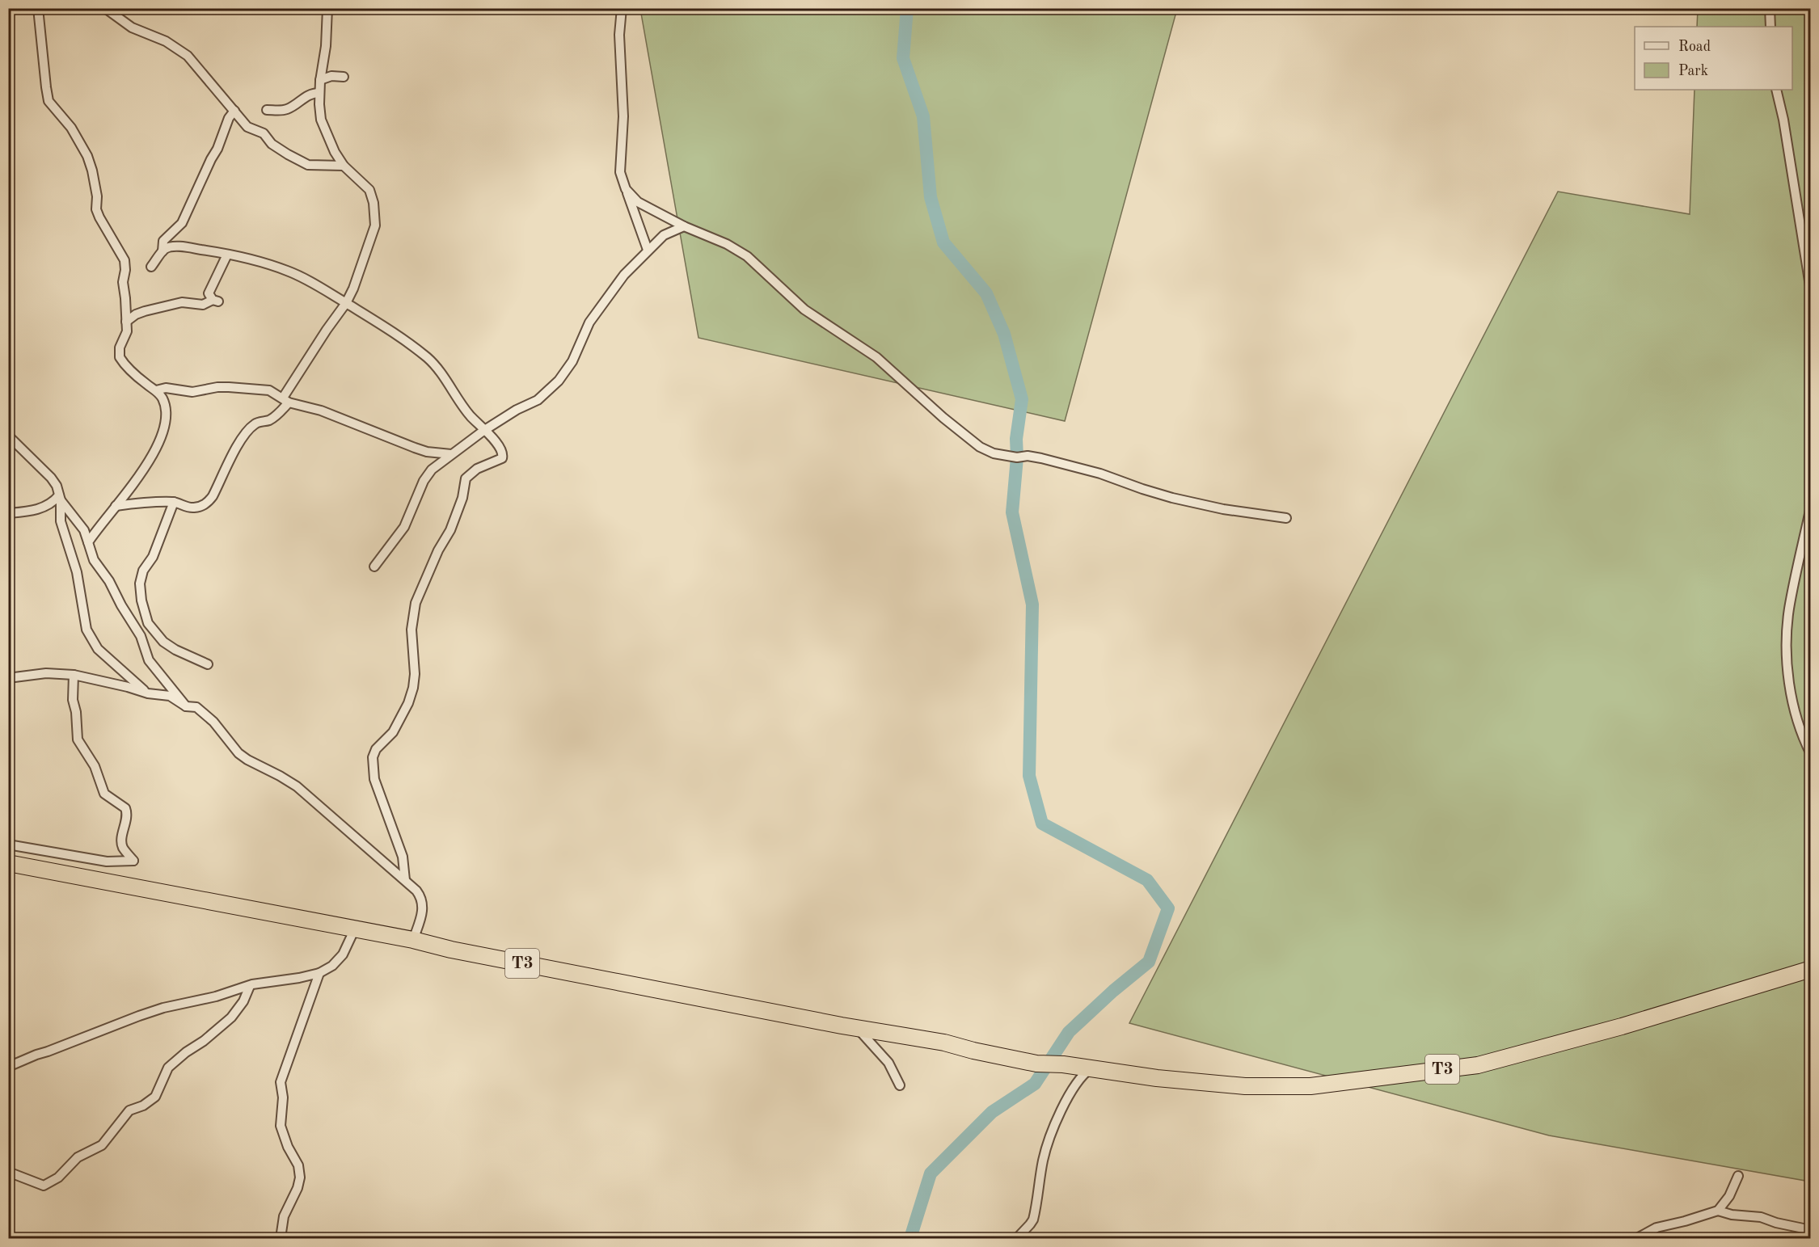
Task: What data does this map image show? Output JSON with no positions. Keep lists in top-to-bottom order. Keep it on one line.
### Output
{"streets":{"highway":["T3"]},"legend":["Road","Park"]}
